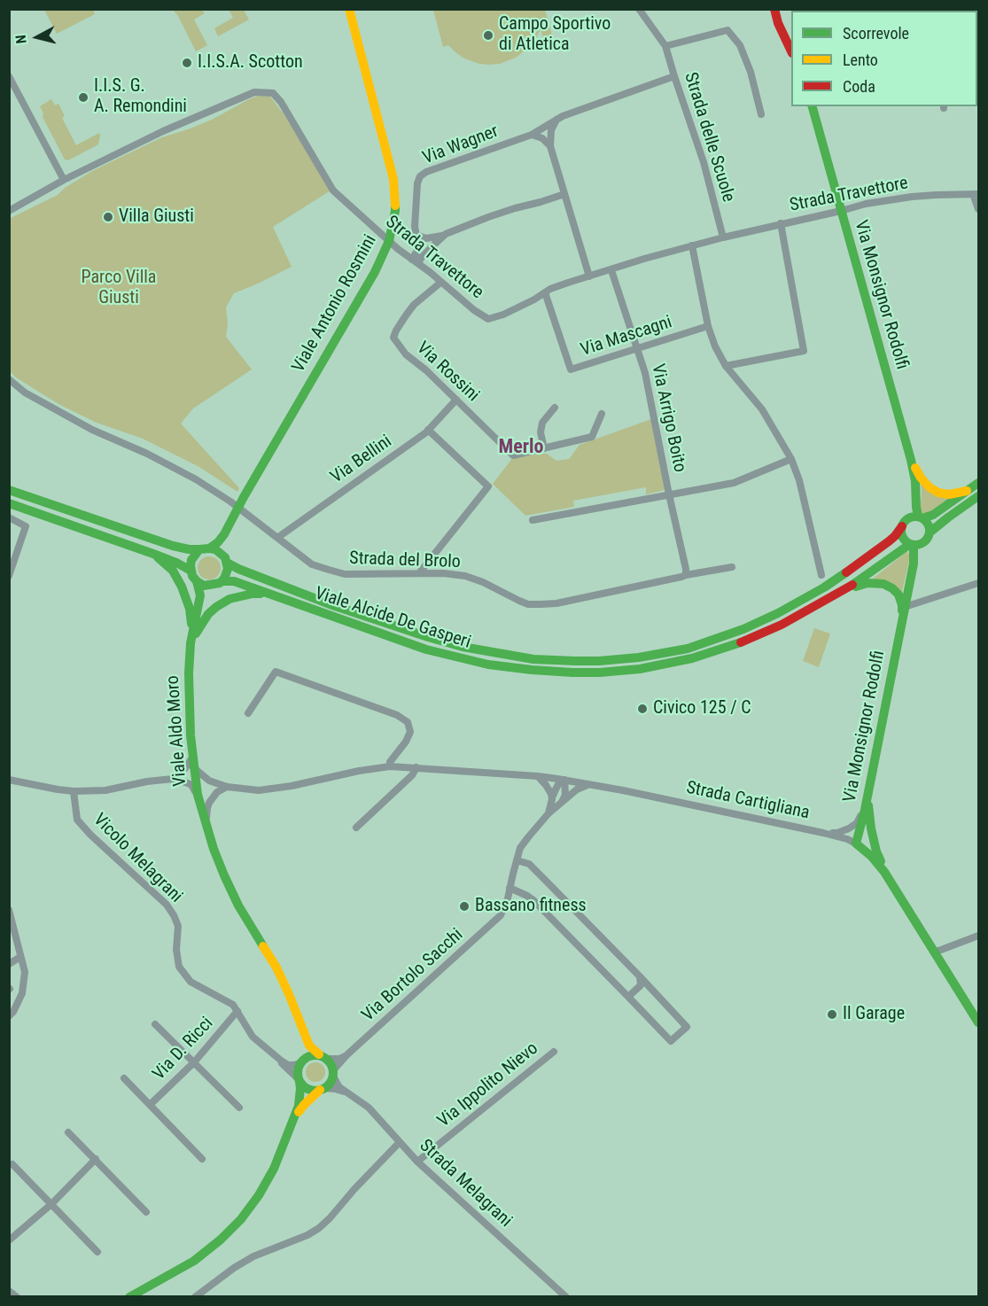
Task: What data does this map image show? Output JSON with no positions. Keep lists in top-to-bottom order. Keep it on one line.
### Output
{"streets":{"main road":["Via Monsignor Rodolfi","Viale Antonio Rosmini","Viale Alcide De Gasperi","Viale Aldo Moro","Strada Cartigliana"],"street":["Strada delle Scuole","Via Wagner","Strada Travettore","Via Mascagni","Via Rossini","Via Arrigo Boito","Via Bellini","Strada del Brolo","Vicolo Melagrani","Via Bortolo Sacchi","Via D. Ricci","Via Ippolito Nievo","Strada Melagrani"]},"crossings":[["Strada delle Scuole","Via Wagner"],["Strada delle Scuole","Strada Travettore"],["Via Wagner","Strada Travettore"],["Strada Travettore","Via Monsignor Rodolfi"],["Strada Travettore","Viale Antonio Rosmini"],["Strada Travettore","Via Mascagni"],["Strada Travettore","Via Rossini"],["Strada Travettore","Via Arrigo Boito"],["Via Monsignor Rodolfi","Viale Alcide De Gasperi"],["Via Monsignor Rodolfi","Strada Cartigliana"],["Viale Antonio Rosmini","Strada del Brolo"],["Viale Antonio Rosmini","Viale Alcide De Gasperi"],["Viale Antonio Rosmini","Viale Aldo Moro"],["Via Mascagni","Via Arrigo Boito"],["Via Rossini","Via Bellini"],["Via Arrigo Boito","Strada del Brolo"],["Via Bellini","Strada del Brolo"],["Viale Alcide De Gasperi","Viale Aldo Moro"],["Viale Aldo Moro","Strada Cartigliana"],["Viale Aldo Moro","Vicolo Melagrani"],["Viale Aldo Moro","Via Bortolo Sacchi"],["Viale Aldo Moro","Strada Melagrani"],["Strada Cartigliana","Via Bortolo Sacchi"],["Vicolo Melagrani","Via Bortolo Sacchi"],["Vicolo Melagrani","Via D. Ricci"],["Vicolo Melagrani","Strada Melagrani"],["Via Bortolo Sacchi","Strada Melagrani"],["Via Ippolito Nievo","Strada Melagrani"]],"districts":["Merlo"],"parks":["Parco Villa Giusti"],"places":["Campo Sportivo di Atletica","I.I.S.A. Scotton","I.I.S. G. A. Remondini","Villa Giusti","Civico 125 / C","Bassano fitness","Il Garage"],"legend":["Scorrevole","Lento","Coda"],"north":"left"}
